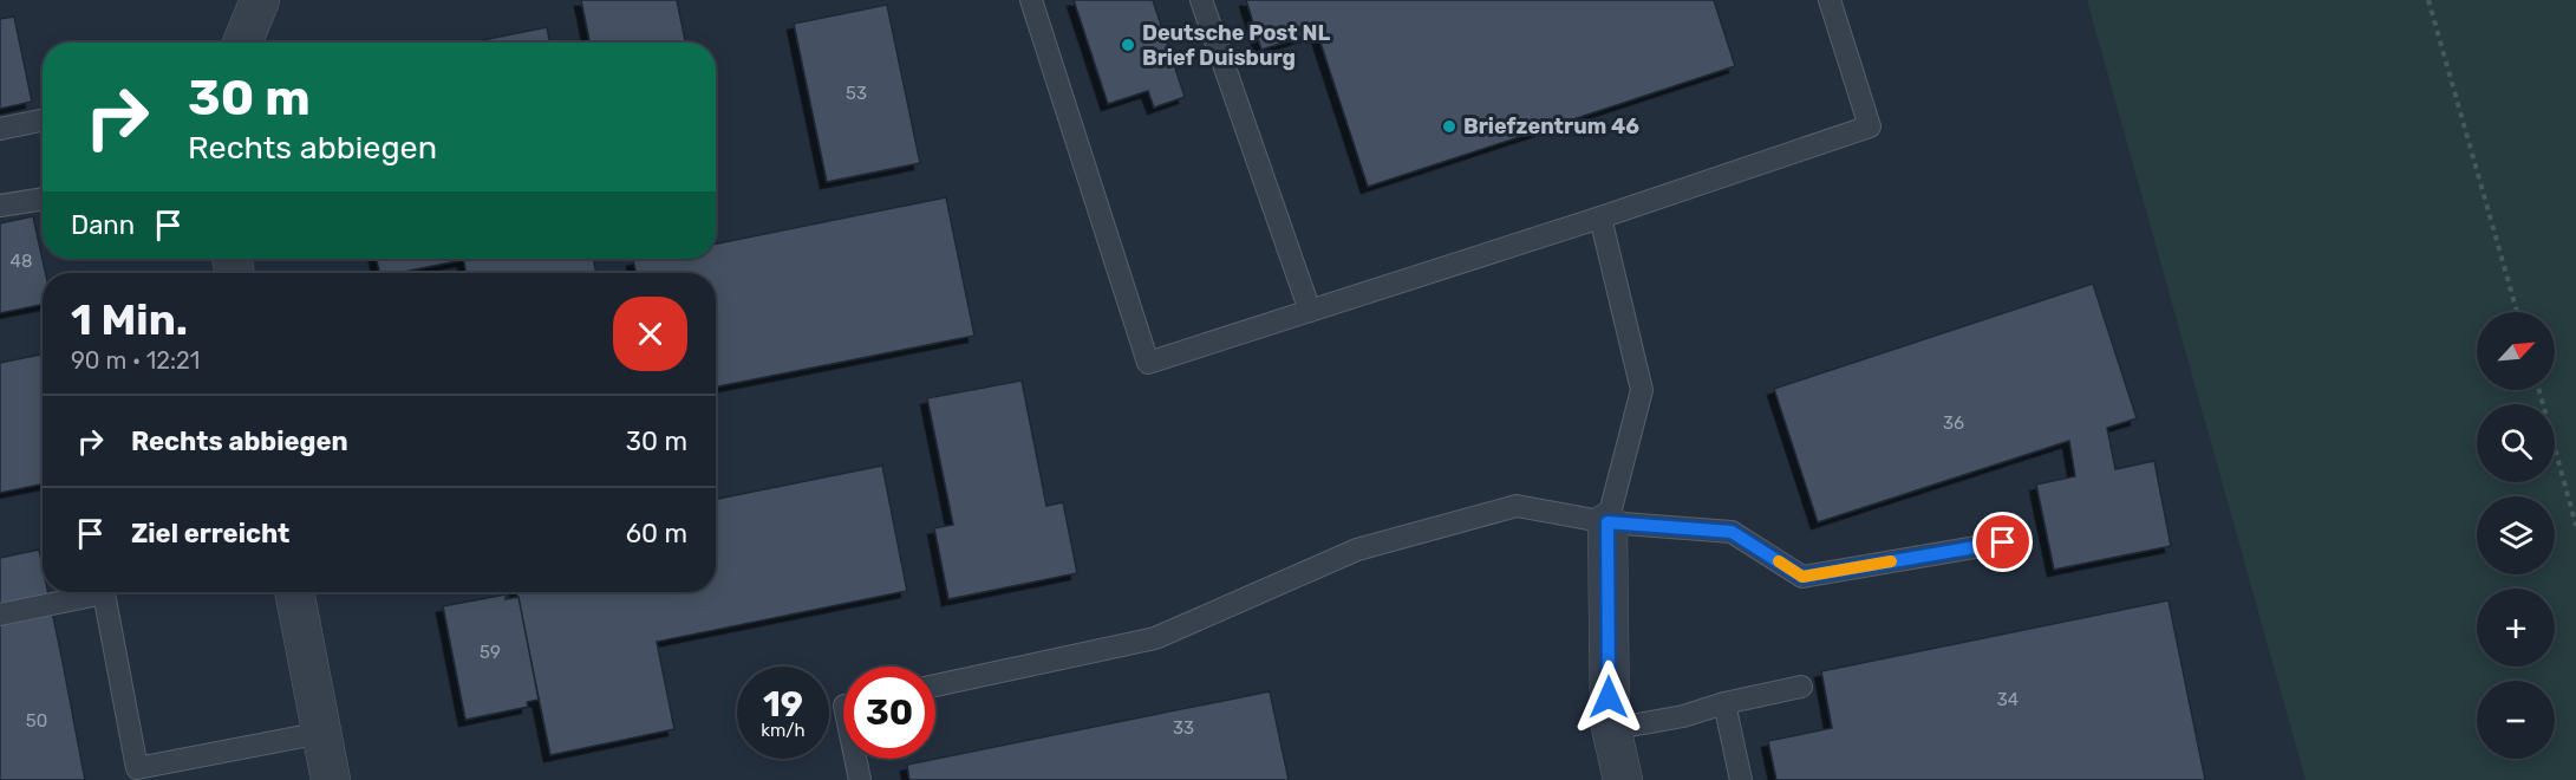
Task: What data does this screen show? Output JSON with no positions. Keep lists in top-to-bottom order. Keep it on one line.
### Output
{"places":["Deutsche Post NL Brief Duisburg","Briefzentrum 46"],"house_numbers":["53","48","36","59","34","50","33"],"north":"top right","page":{"turn":["30 m","Rechts abbiegen"],"then":"Dann","heading":["1 Min.","90 m · 12:21"],"map_buttons":["+","−"],"list":[{"name":"Rechts abbiegen","value":"30 m"},{"name":"Ziel erreicht","value":"60 m"}],"speed":"19 km/h","limit":"30"}}
